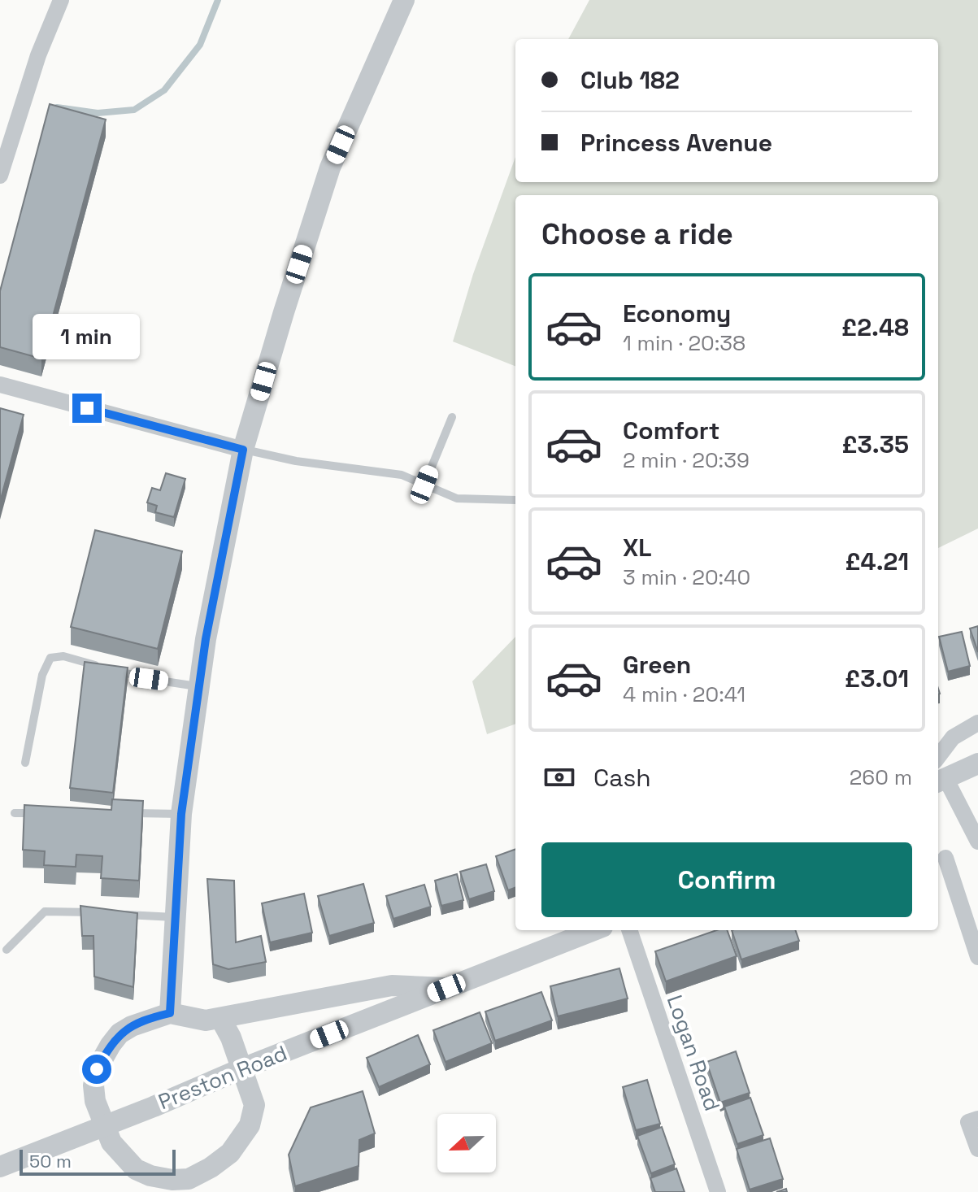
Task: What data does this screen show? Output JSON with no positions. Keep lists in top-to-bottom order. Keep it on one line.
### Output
{"streets":{"street":["Logan Road","Preston Road"]},"scale_bar":"50 m","north":"left","page":{"banner":["Club 182","Princess Avenue"],"heading":"Choose a ride","list":[{"name":"Economy","note":"1 min · 20:38","value":"£2.48"},{"name":"Comfort","note":"2 min · 20:39","value":"£3.35"},{"name":"XL","note":"3 min · 20:40","value":"£4.21"},{"name":"Green","note":"4 min · 20:41","value":"£3.01"}],"bubble":"1 min","pay":["Cash","260 m"],"buttons":"Confirm","scale":"50 m"}}
